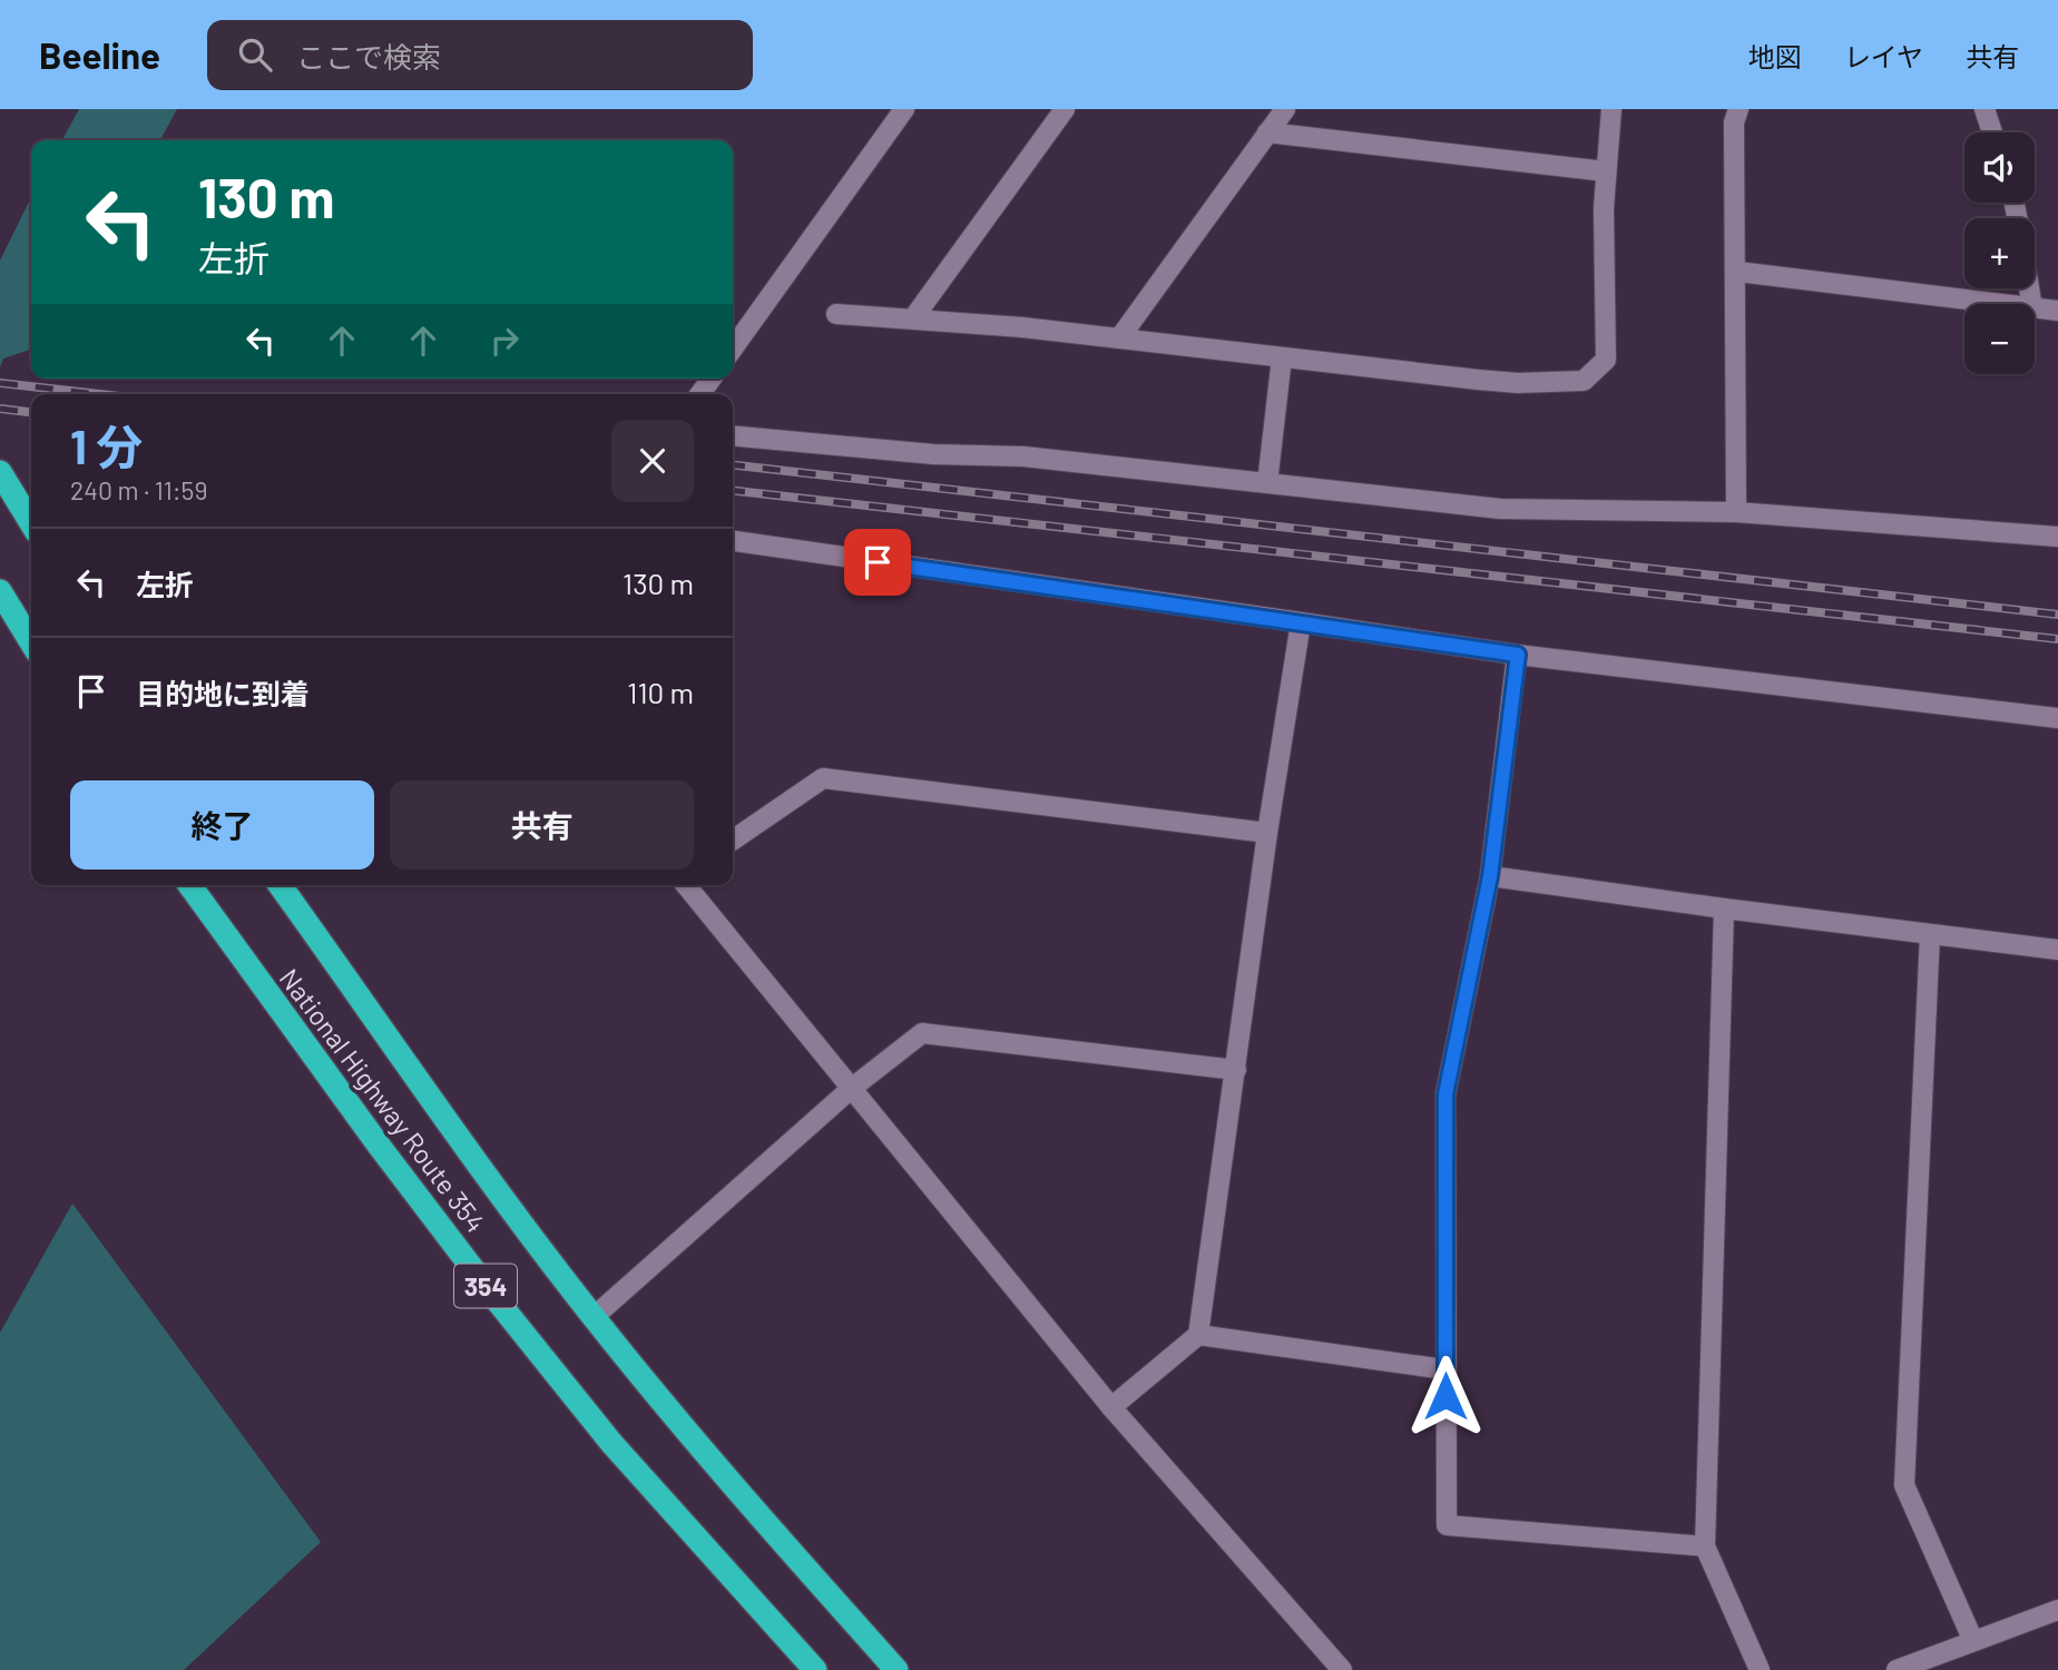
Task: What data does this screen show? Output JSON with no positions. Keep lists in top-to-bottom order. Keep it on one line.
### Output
{"streets":{"highway":["National Highway Route 354","354"]},"page":{"header":"Beeline","search":"ここで検索","nav":["地図","レイヤ","共有"],"map_buttons":["+","−"],"turn":["130 m","左折"],"heading":["1 分","240 m · 11:59"],"list":[{"name":"左折","value":"130 m"},{"name":"目的地に到着","value":"110 m"}],"buttons":["終了","共有"]}}
